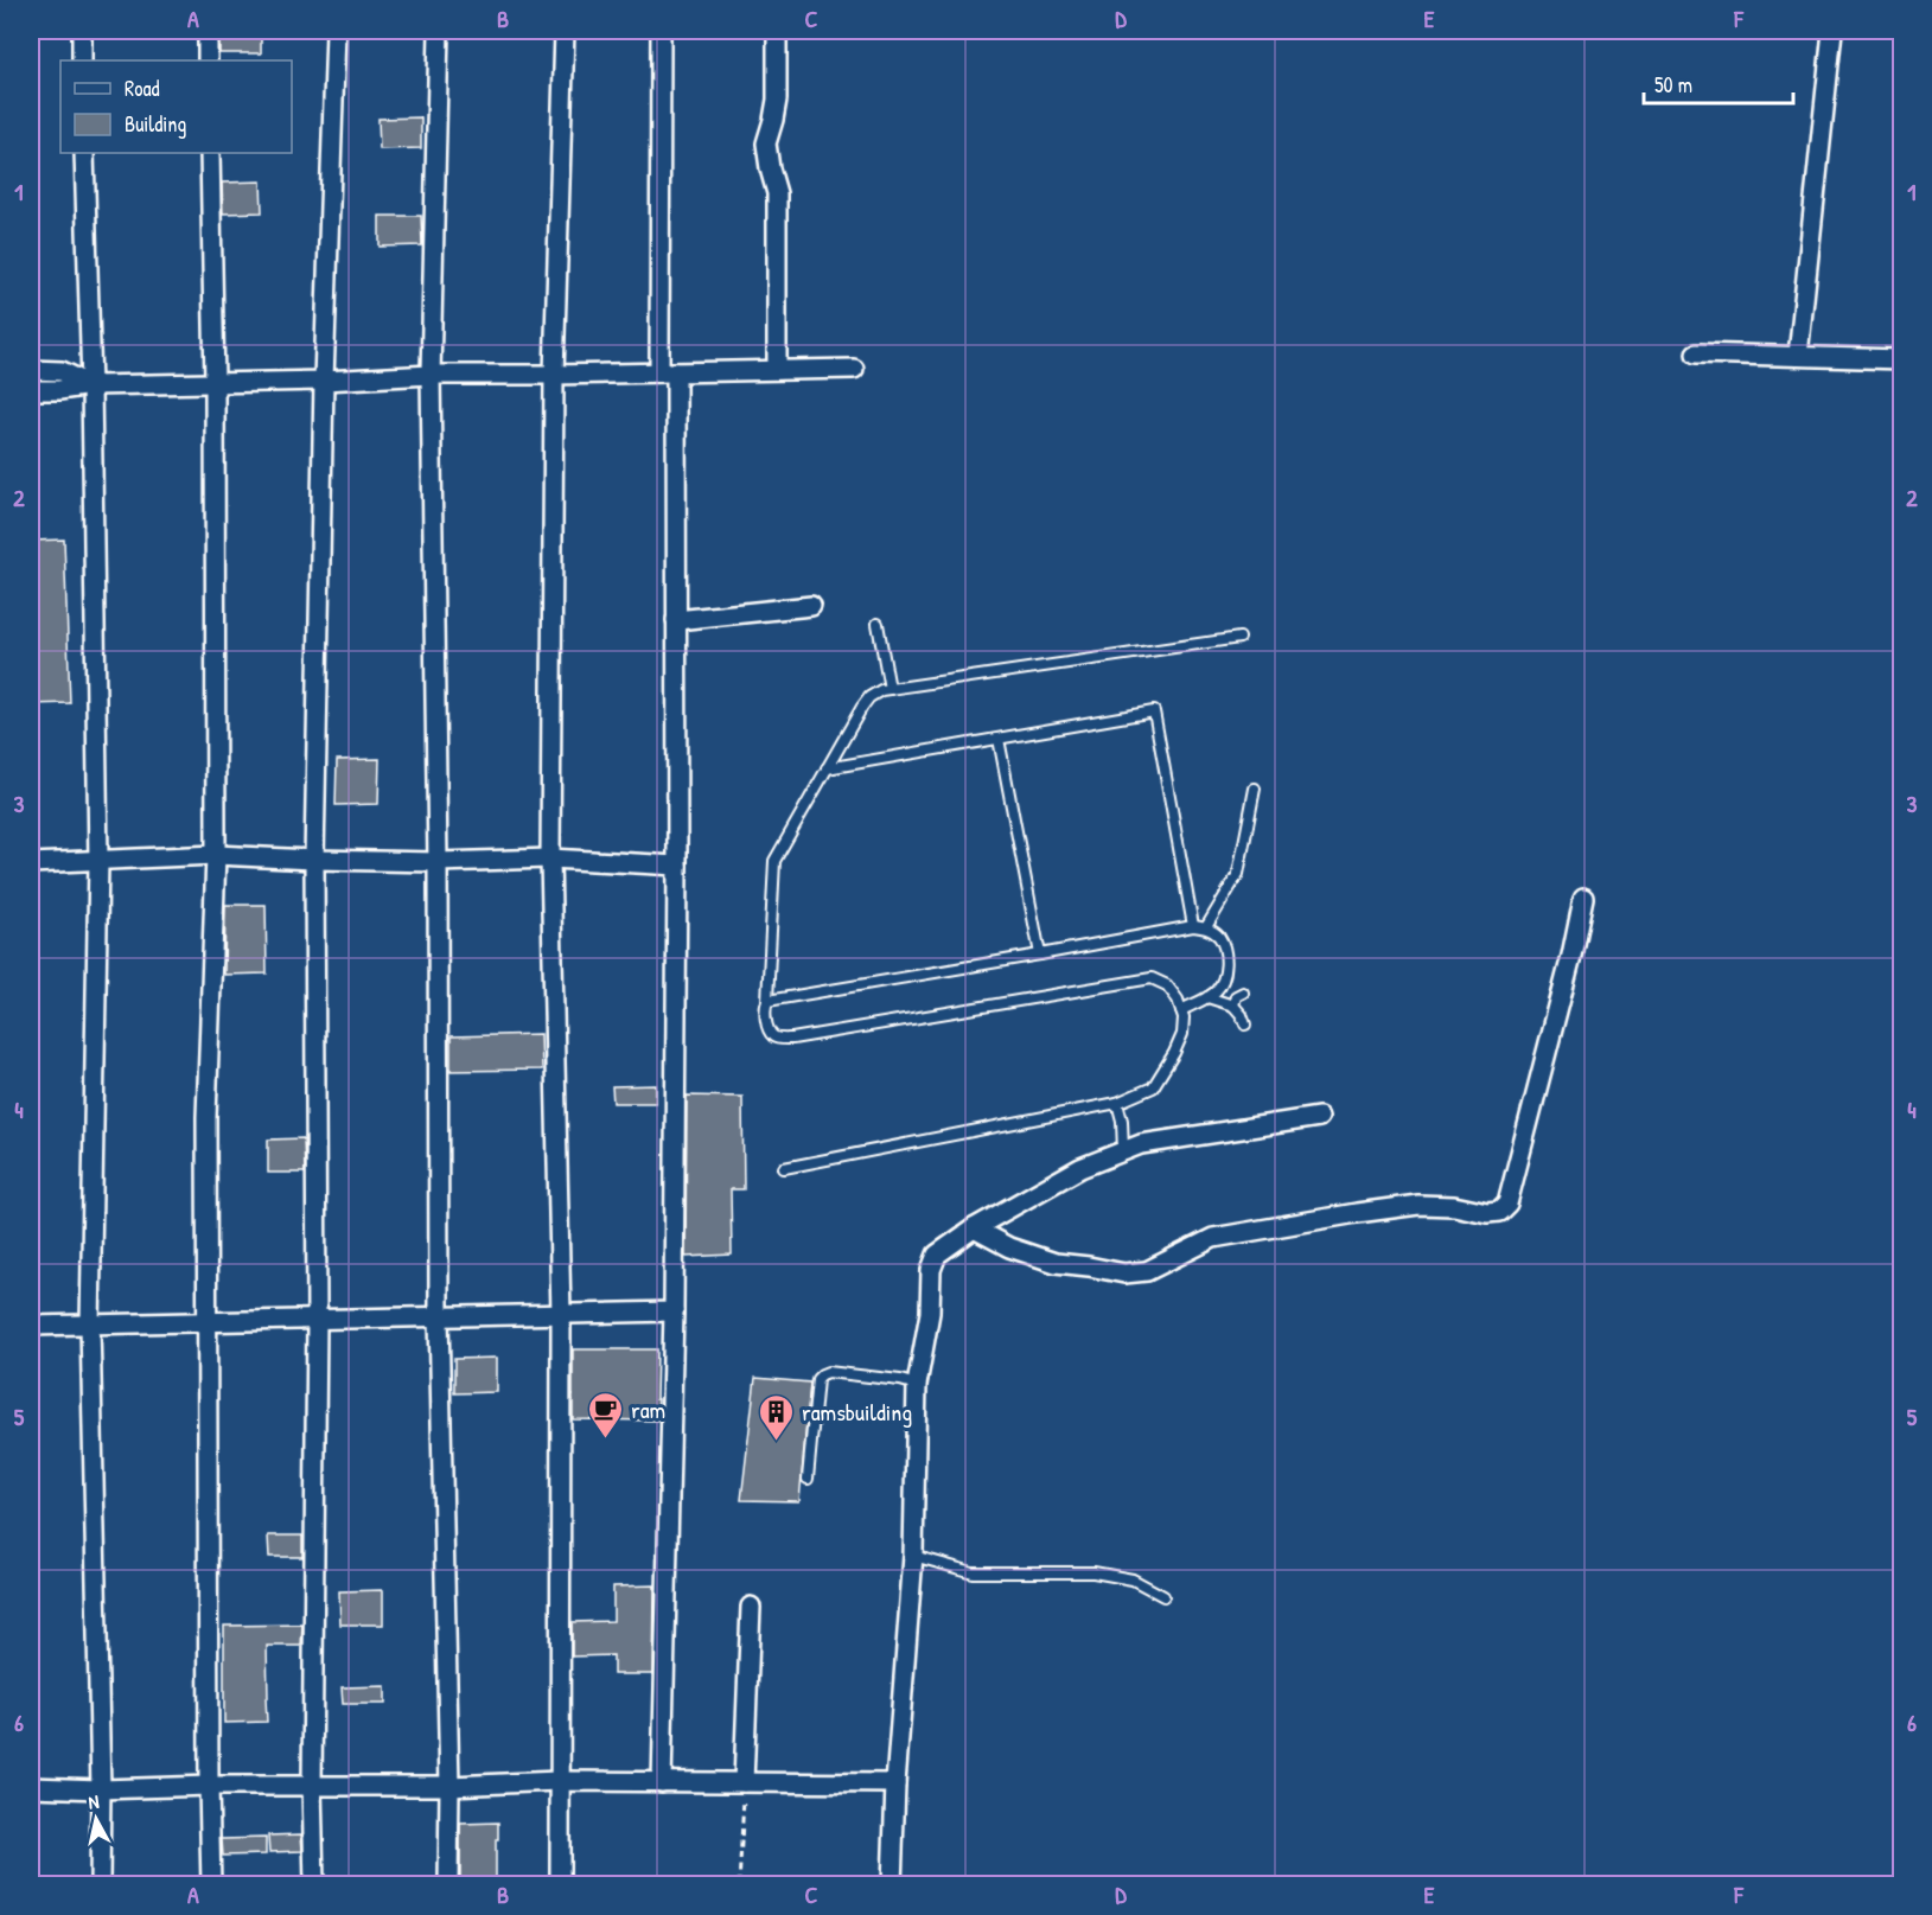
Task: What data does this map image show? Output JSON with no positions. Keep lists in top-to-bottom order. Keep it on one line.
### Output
{"places":{"cafe":["ram"],"building":["ramsbuilding"]},"legend":["Road","Building"],"scale_bar":"50 m","north":"top","grid":{"columns":["A","B","C","D","E","F"],"rows":["1","2","3","4","5","6"]}}
